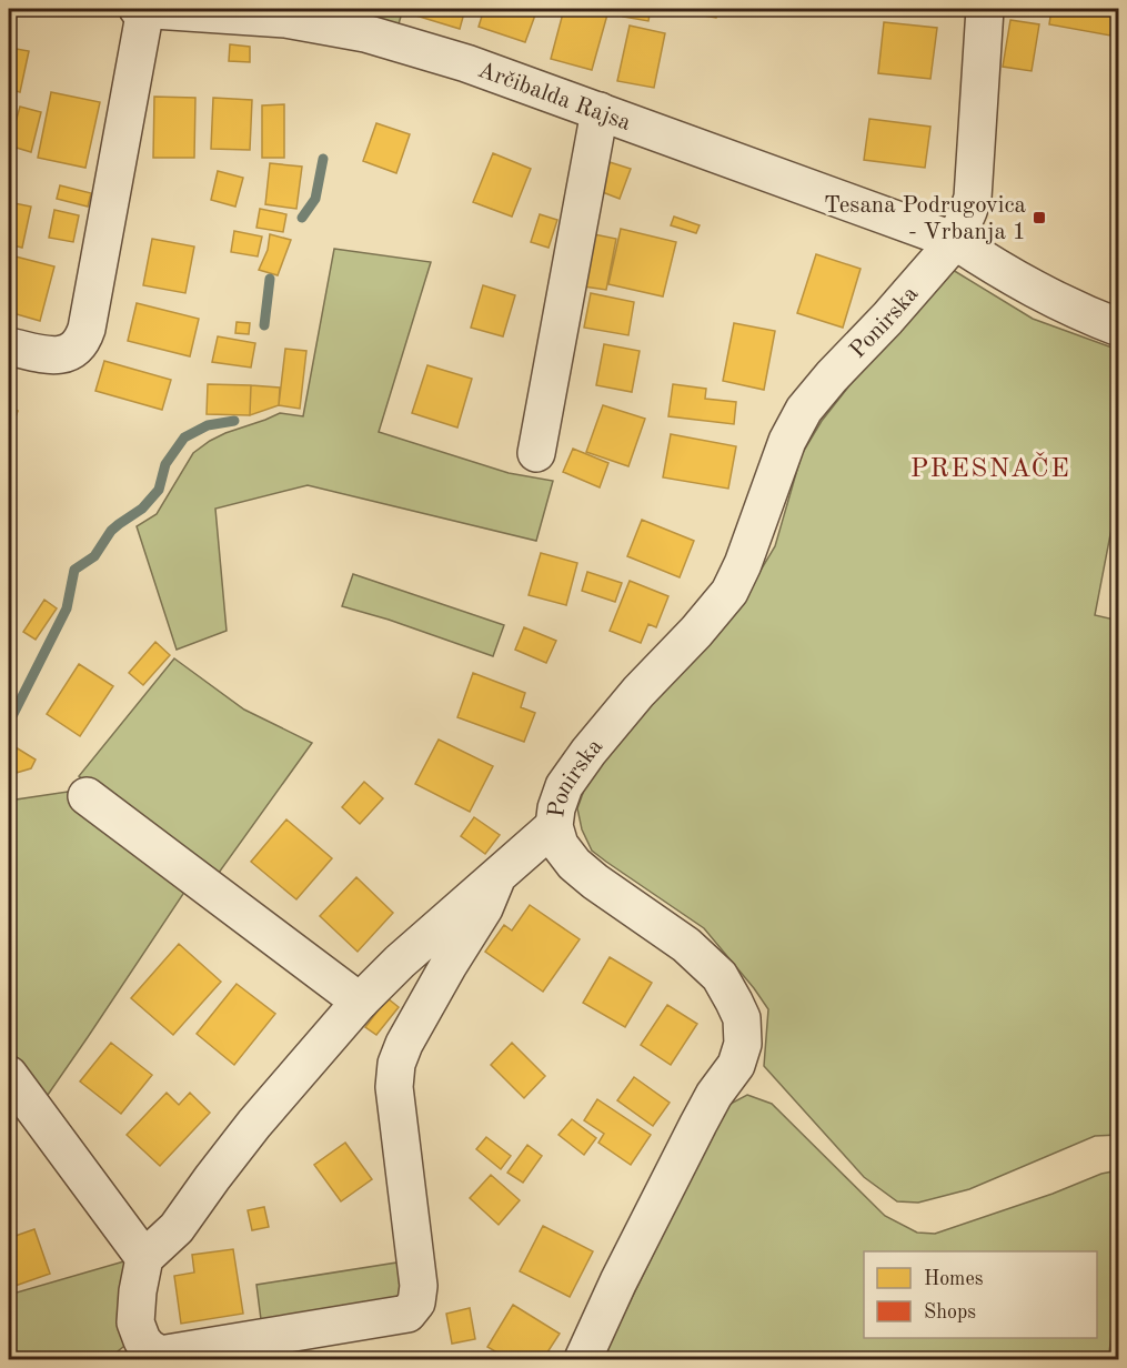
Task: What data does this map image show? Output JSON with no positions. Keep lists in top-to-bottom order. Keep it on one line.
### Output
{"streets":{"street":["Arčibalda Rajsa","Ponirska"]},"crossings":[["Arčibalda Rajsa","Ponirska"]],"districts":["PRESNAČE"],"places":{"transit":["Tesana Podrugovica - Vrbanja 1"]},"legend":["Homes","Shops"]}
